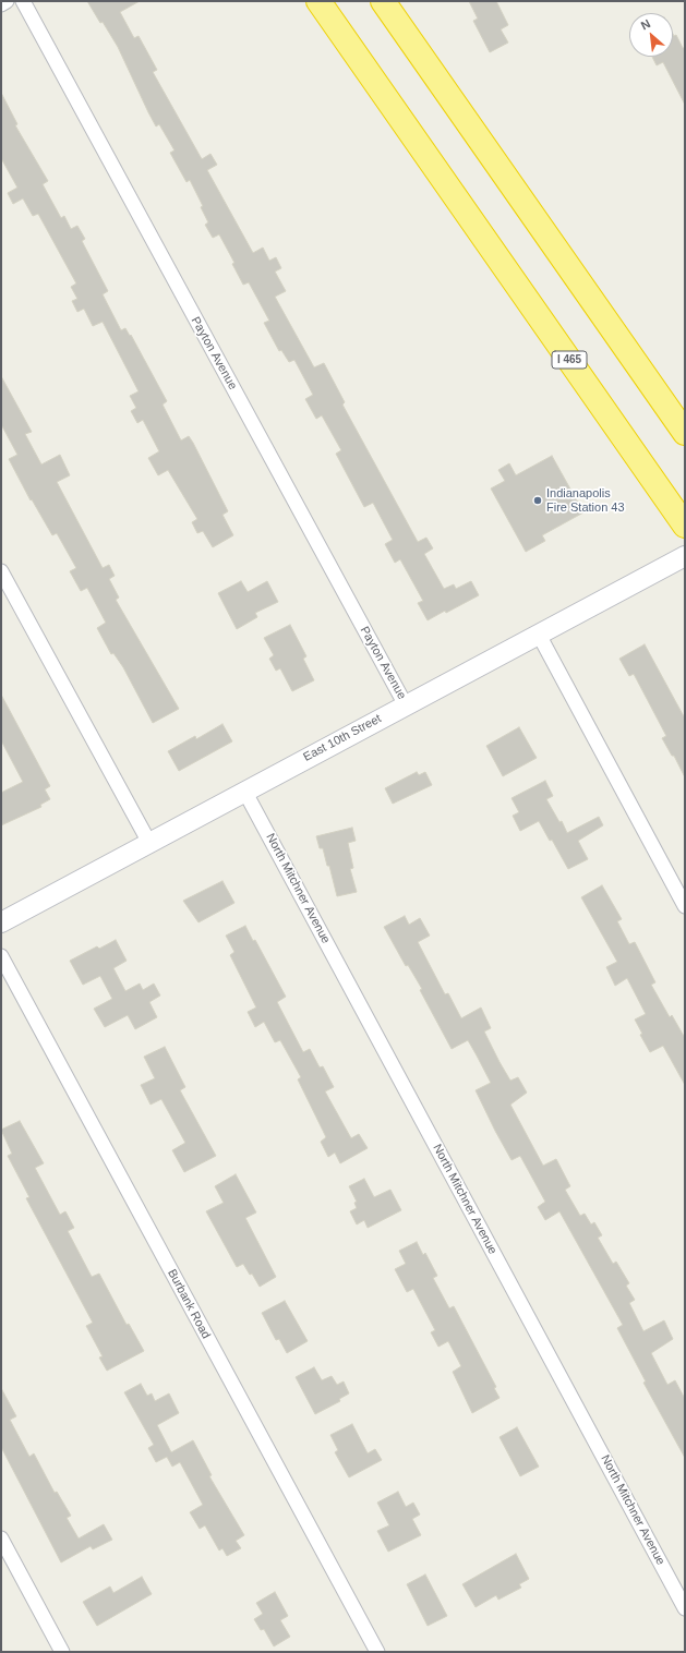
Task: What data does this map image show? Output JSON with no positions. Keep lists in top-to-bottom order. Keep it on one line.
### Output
{"streets":{"highway":["I 465"],"main road":["East 10th Street"],"street":["Payton Avenue","North Mitchner Avenue","Burbank Road"]},"crossings":[["Payton Avenue","East 10th Street"],["East 10th Street","North Mitchner Avenue"]],"places":["Indianapolis Fire Station 43"],"north":"top left"}
